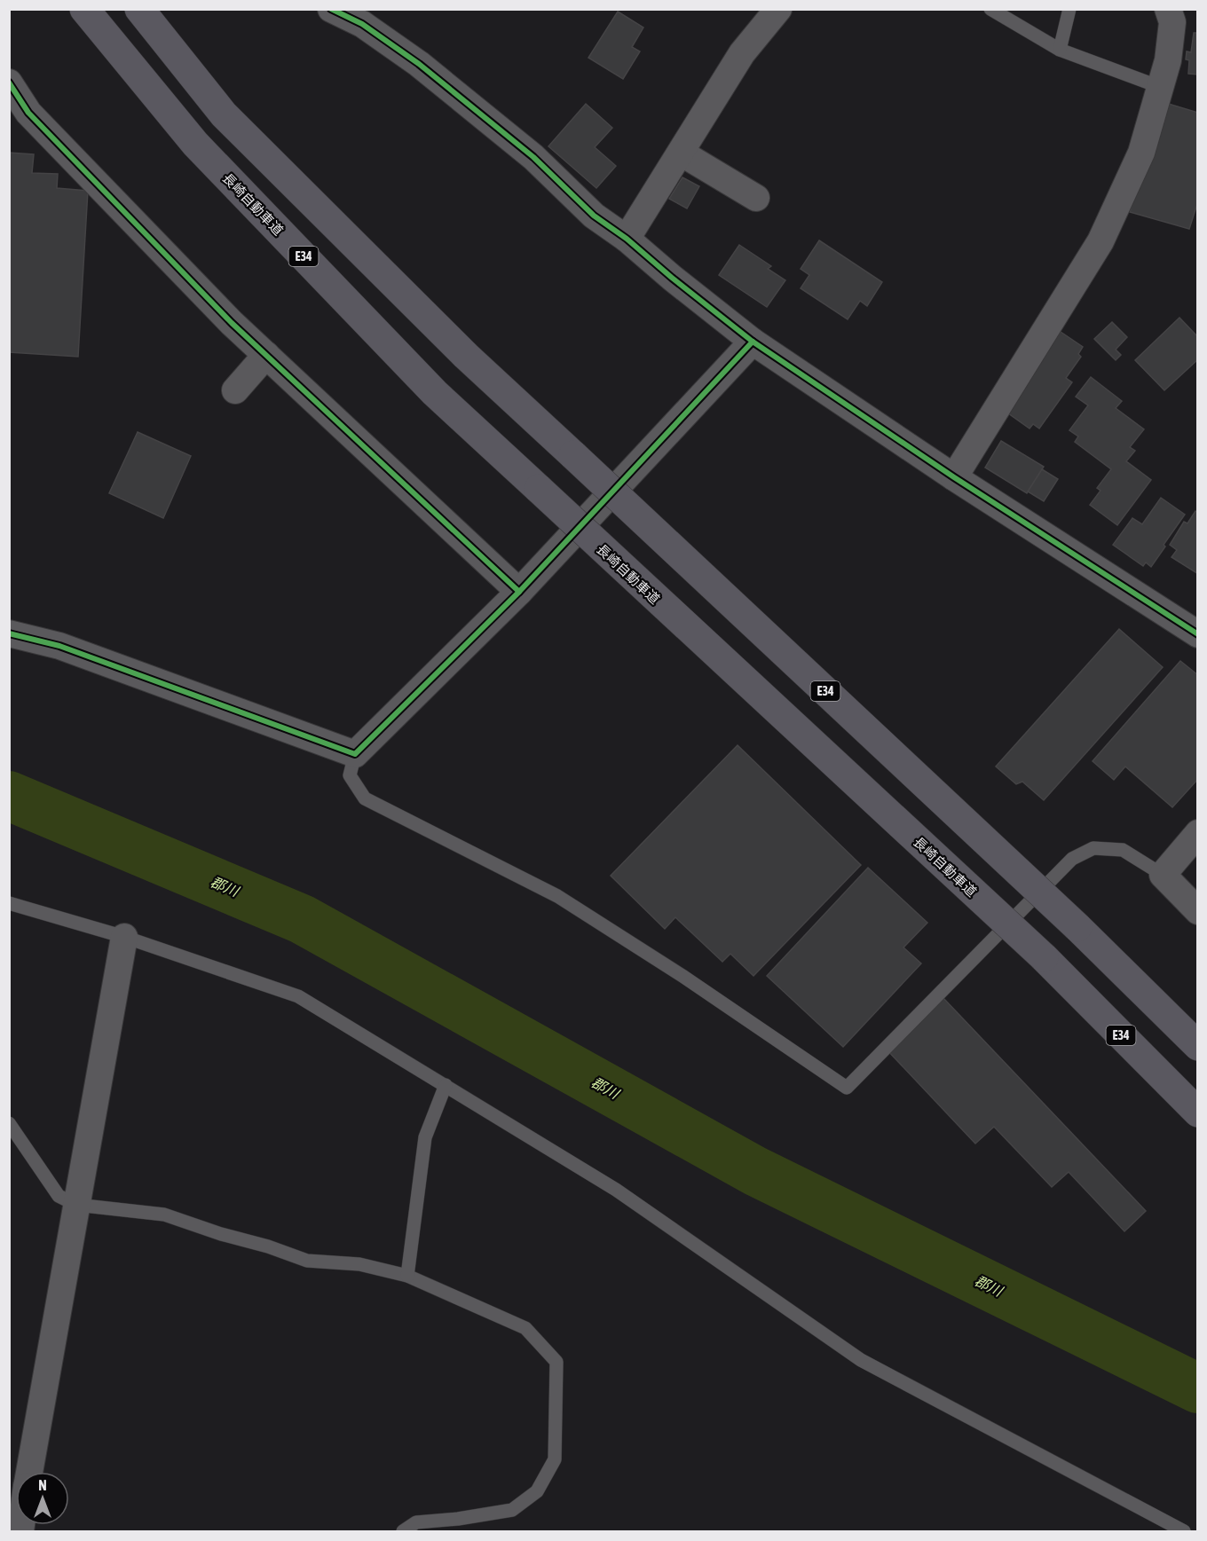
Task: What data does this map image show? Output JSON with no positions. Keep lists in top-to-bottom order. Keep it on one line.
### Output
{"streets":{"highway":["長崎自動車道","E34"]},"water":["郡川"],"north":"top"}
